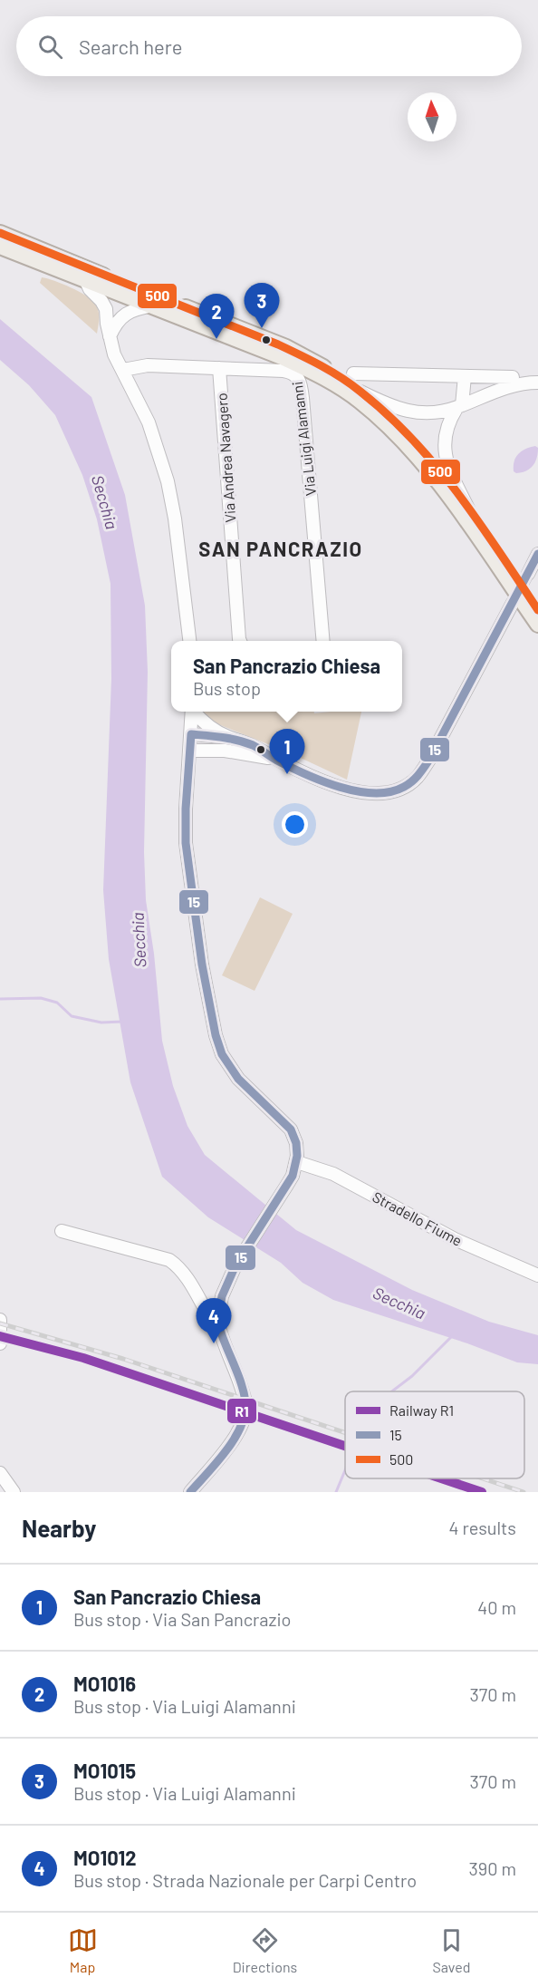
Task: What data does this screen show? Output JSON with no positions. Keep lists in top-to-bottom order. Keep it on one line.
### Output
{"streets":{"street":["Via Luigi Alamanni","Via Andrea Navagero","Stradello Fiume"]},"crossings":[["Via Luigi Alamanni","Via Andrea Navagero"]],"districts":["SAN PANCRAZIO"],"water":["Secchia"],"lines":["transit line 500","transit line 15","rail line R1"],"legend":["Railway R1","15","500"],"north":"top","page":{"search":"Search here","pins":["3","2","1","4"],"popup":["San Pancrazio Chiesa","Bus stop"],"heading":["Nearby","4 results"],"list":[{"mark":"1","name":"San Pancrazio Chiesa","note":"Bus stop · Via San Pancrazio","value":"40 m"},{"mark":"2","name":"MO1016","note":"Bus stop · Via Luigi Alamanni","value":"370 m"},{"mark":"3","name":"MO1015","note":"Bus stop · Via Luigi Alamanni","value":"370 m"},{"mark":"4","name":"MO1012","note":"Bus stop · Strada Nazionale per Carpi Centro","value":"390 m"}],"nav":["Map","Directions","Saved"]}}
